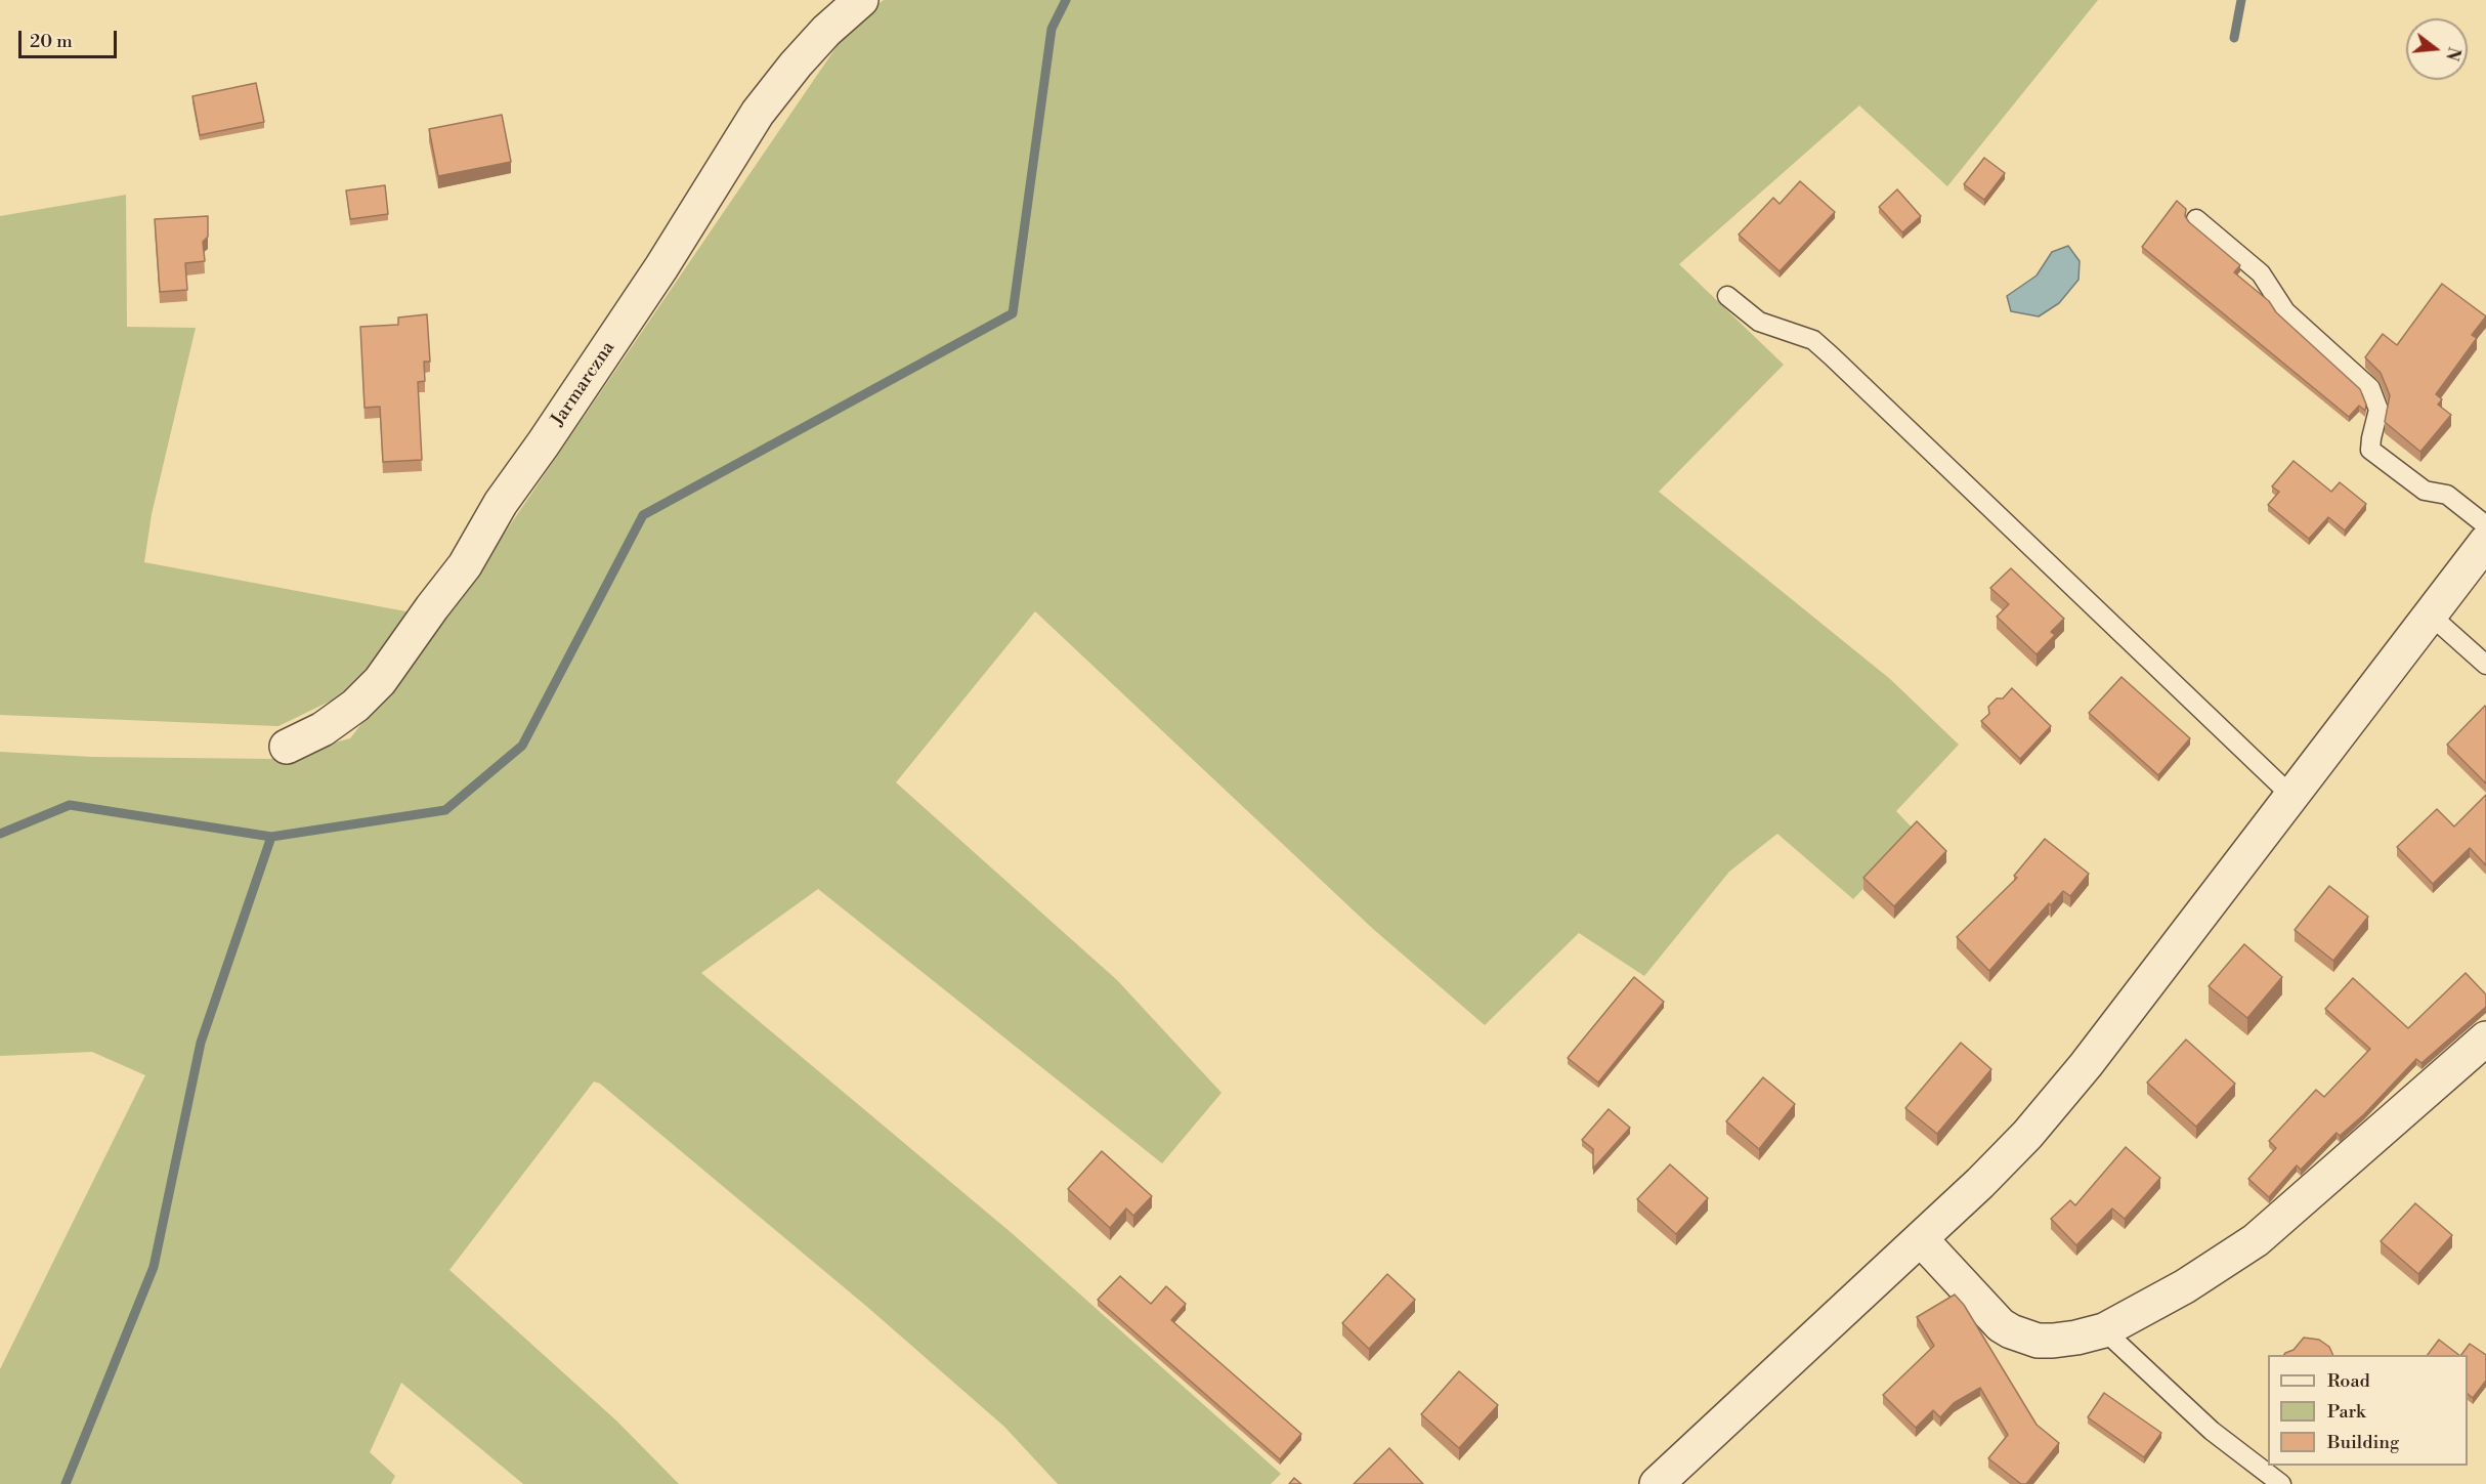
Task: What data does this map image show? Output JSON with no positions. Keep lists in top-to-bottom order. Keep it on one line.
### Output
{"streets":{"street":["Jarmarczna"]},"legend":["Road","Park","Building"],"scale_bar":"20 m","north":"right"}
